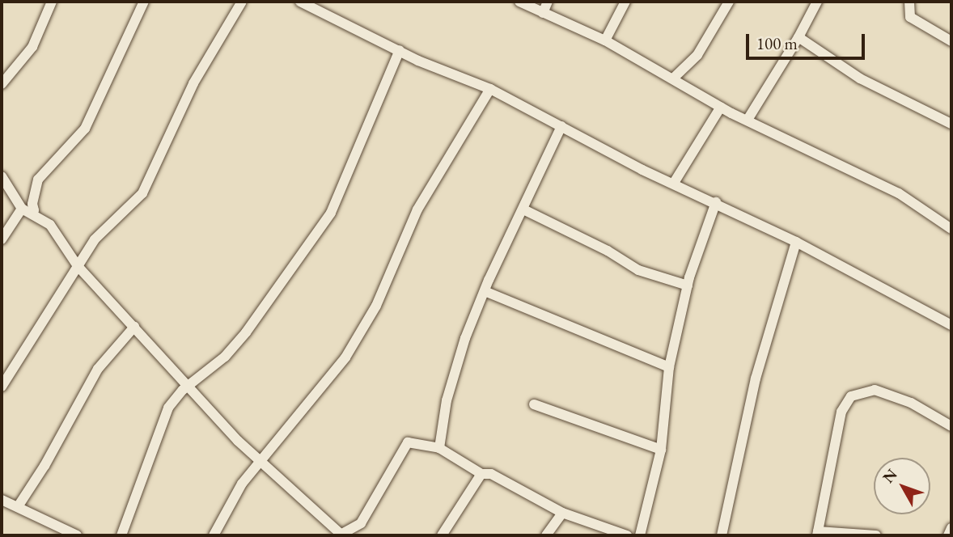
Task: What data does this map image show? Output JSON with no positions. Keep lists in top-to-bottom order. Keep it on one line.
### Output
{"scale_bar":"100 m","north":"top left"}
